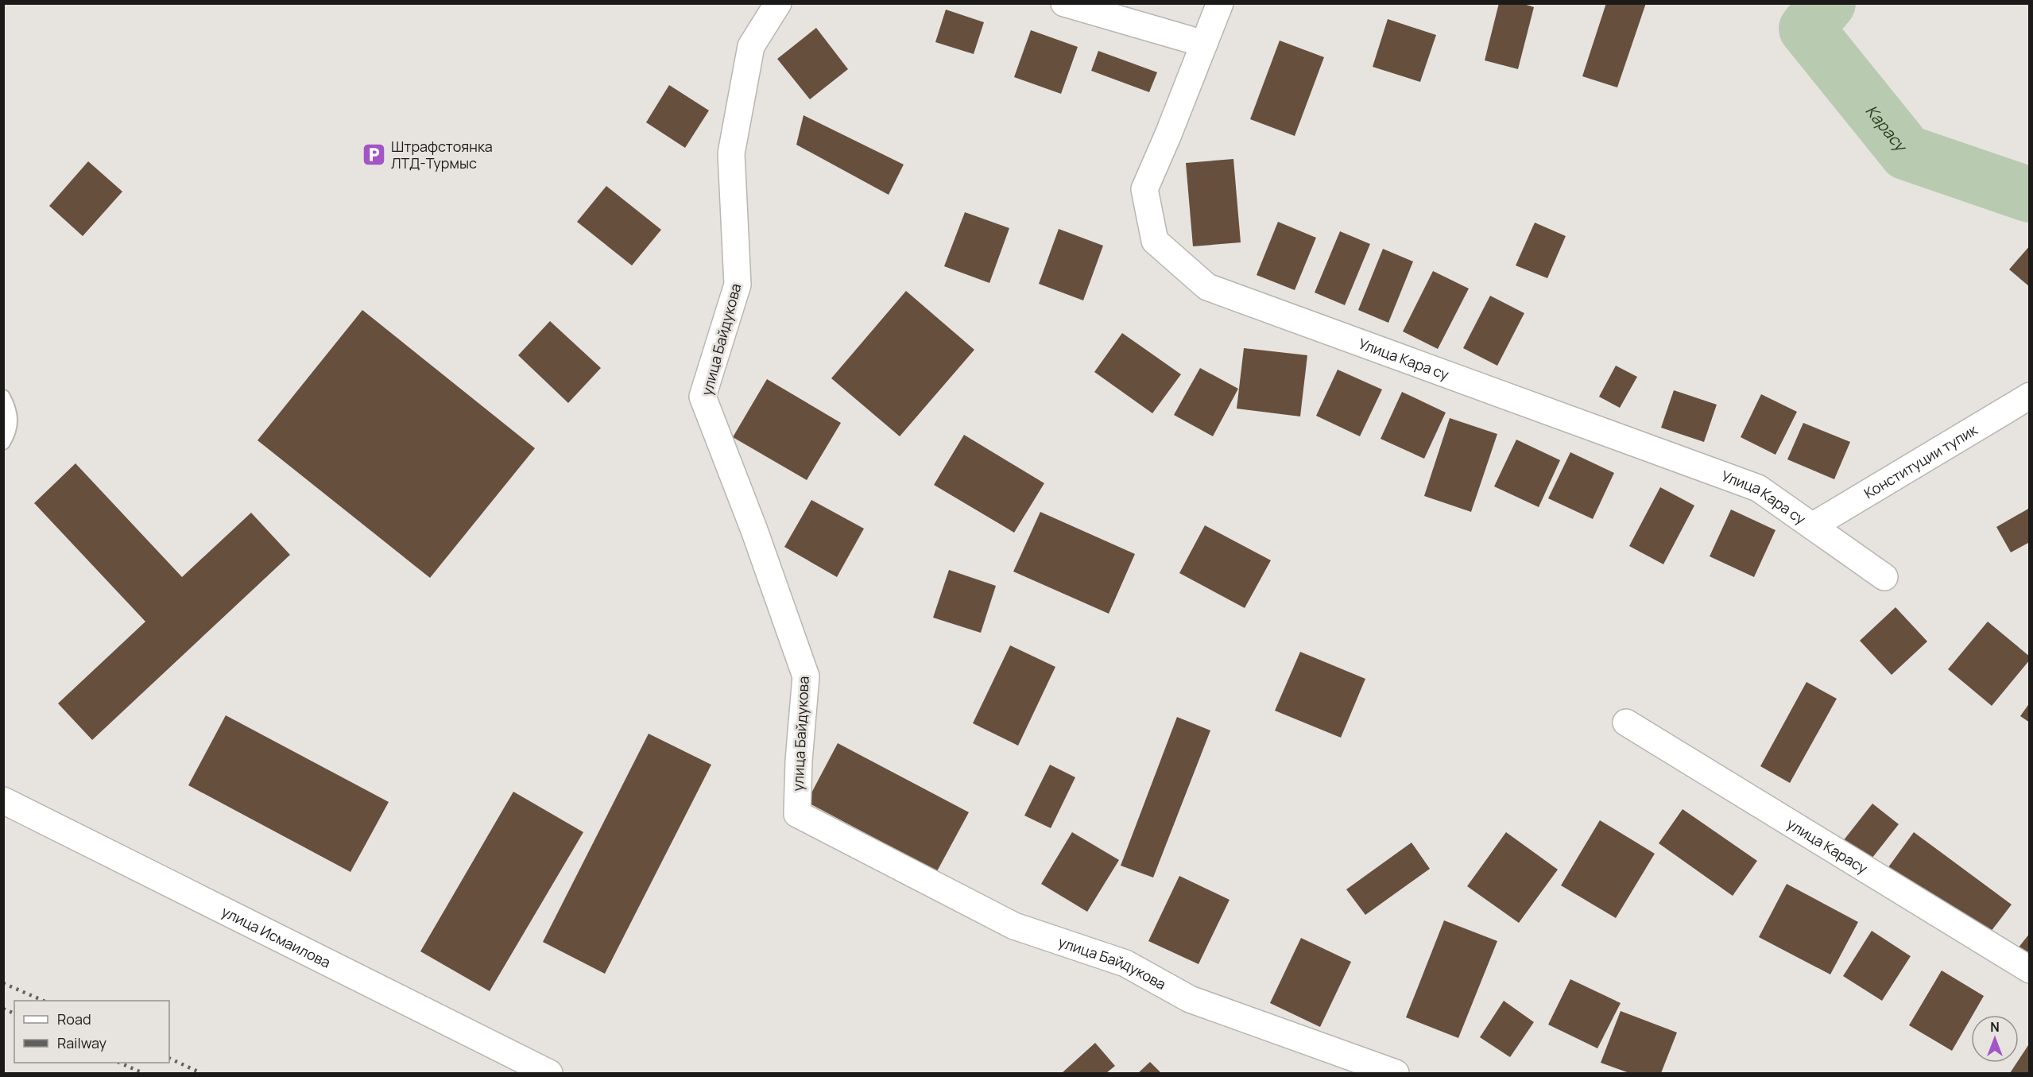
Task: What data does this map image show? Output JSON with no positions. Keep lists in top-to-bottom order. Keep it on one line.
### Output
{"streets":{"street":["улица Байдукова","Улица Кара су","Конституции тупик","улица Карасу","улица Исмаилова"]},"crossings":[["Улица Кара су","Конституции тупик"]],"water":["Карасу"],"places":{"parking":["Штрафстоянка ЛТД-Турмыс"]},"legend":["Road","Railway"],"north":"top"}
